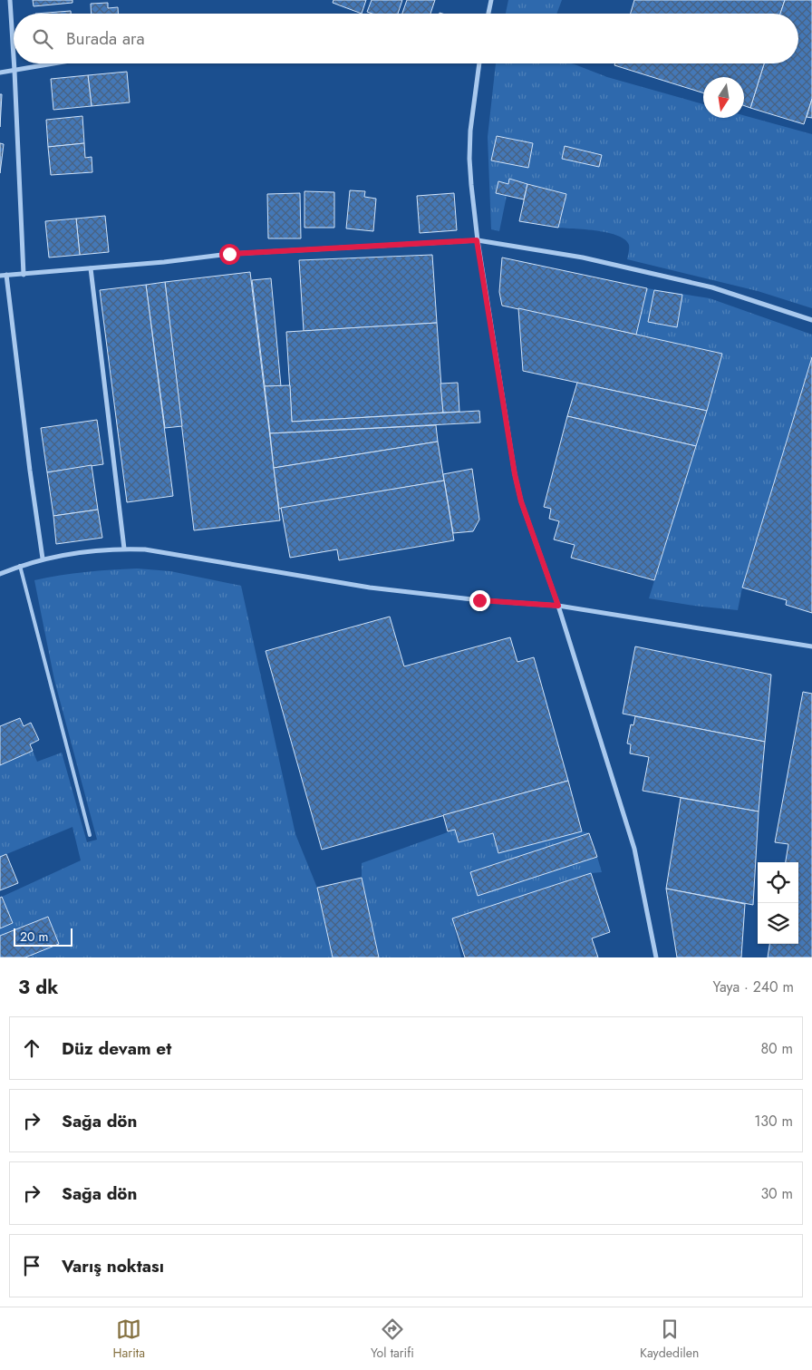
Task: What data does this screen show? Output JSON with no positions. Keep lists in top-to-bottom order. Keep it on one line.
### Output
{"scale_bar":"20 m","north":"bottom","page":{"search":"Burada ara","scale":"20 m","heading":["3 dk","Yaya · 240 m"],"list":[["Düz devam et","80 m"],["Sağa dön","130 m"],["Sağa dön","30 m"],"Varış noktası"],"nav":["Harita","Yol tarifi","Kaydedilen"]}}
